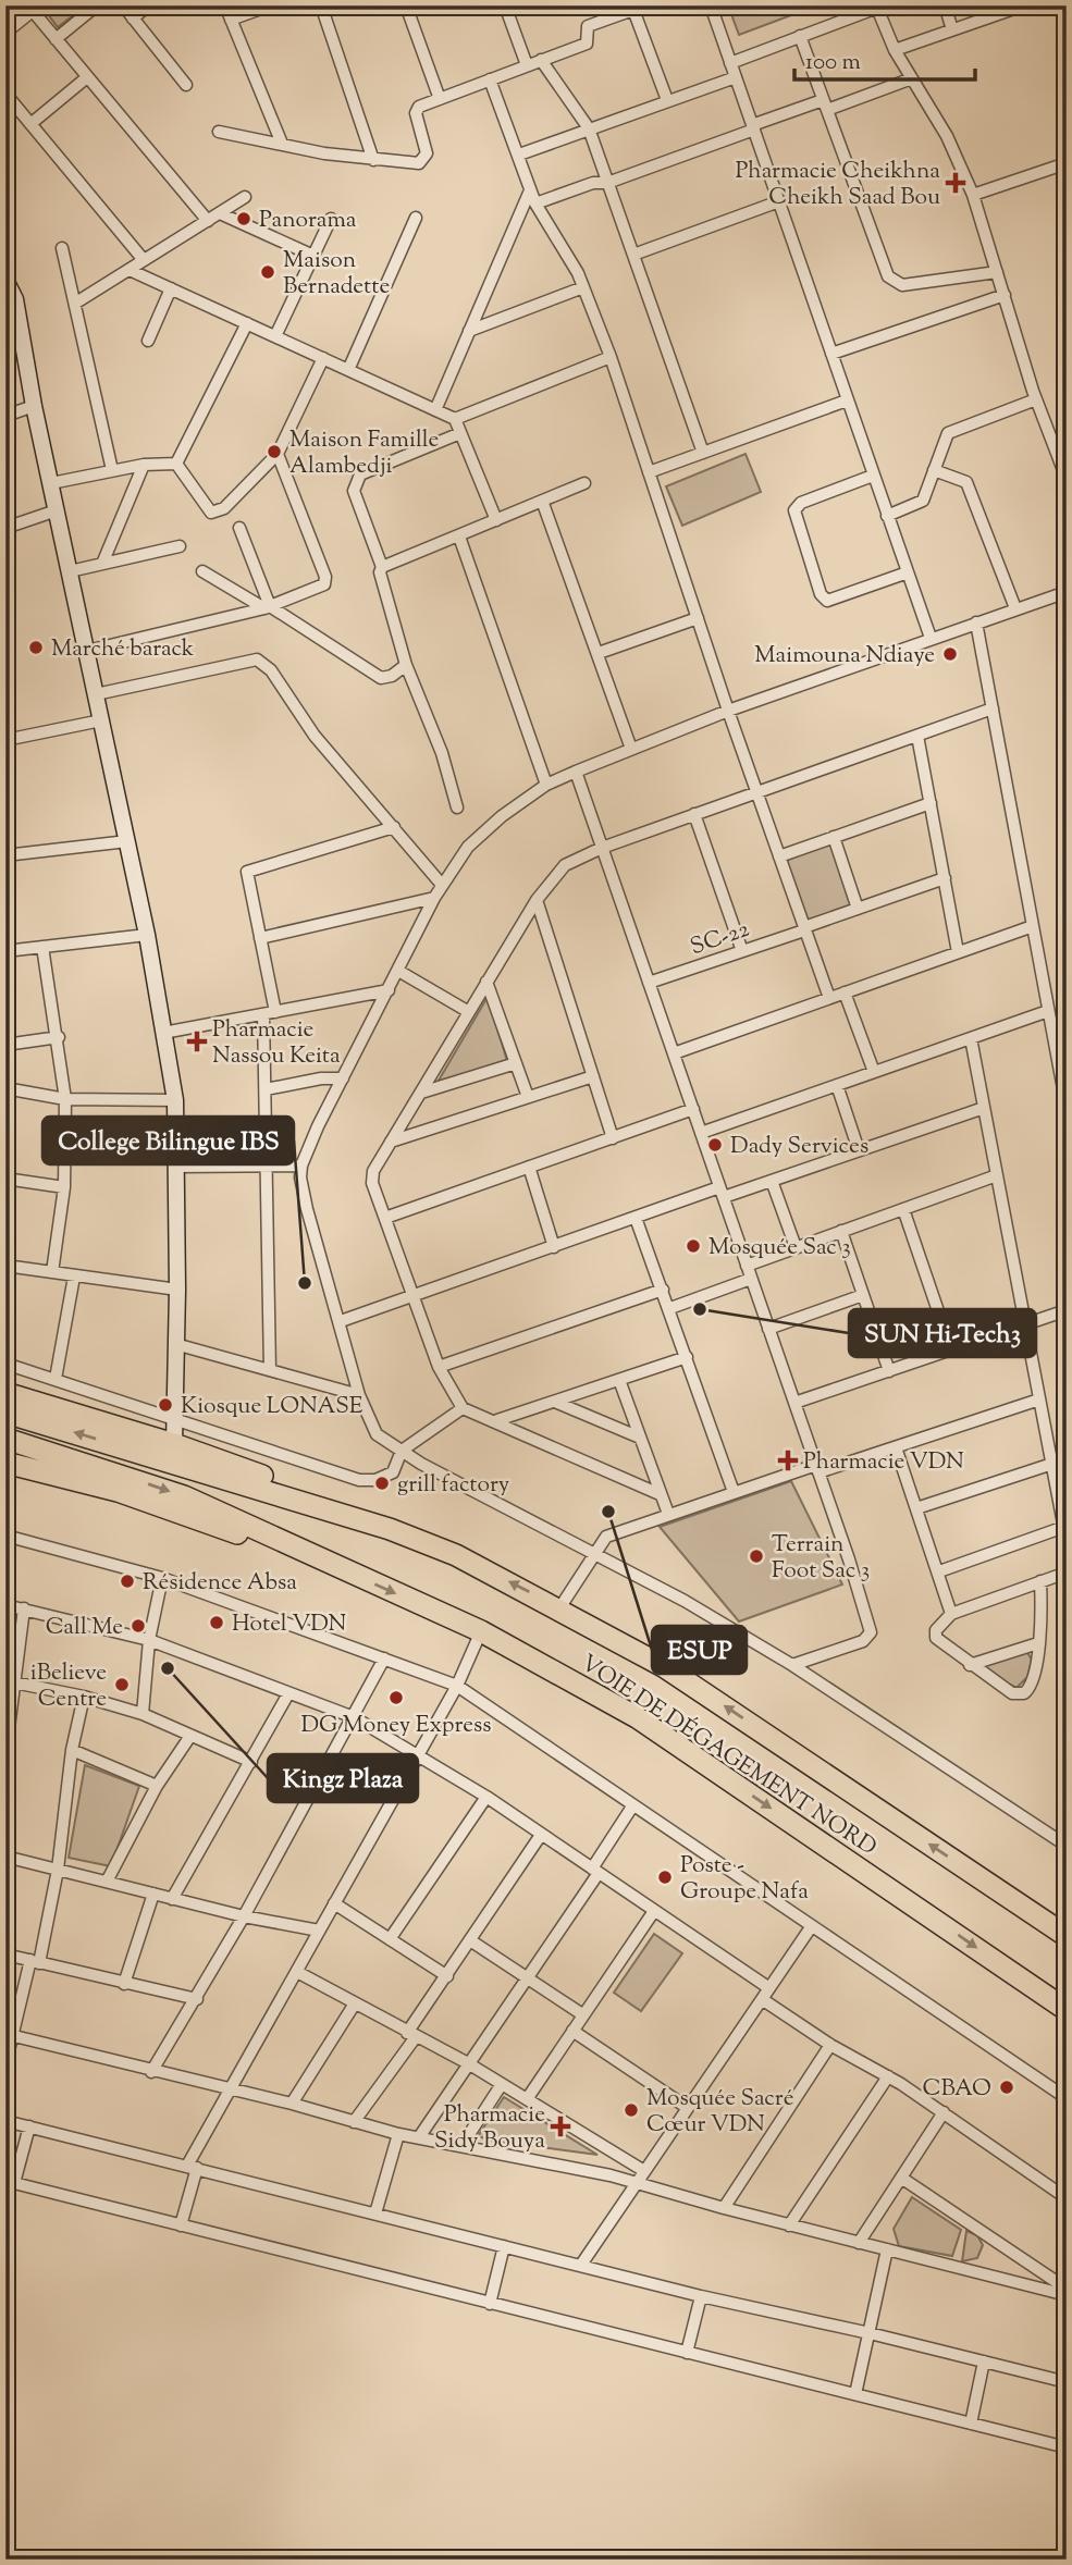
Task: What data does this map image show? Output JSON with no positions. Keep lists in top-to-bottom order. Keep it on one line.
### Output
{"streets":{"highway":["VOIE DE DÉGAGEMENT NORD"],"street":["SC-22"]},"places":{"health":["Pharmacie Cheikhna Cheikh Saad Bou","Pharmacie Nassou Keita","Pharmacie VDN","Pharmacie Sidy Bouya"],"other":["Panorama","Maison Bernadette","Maison Famille Alambedji","Marché barack","Maimouna Ndiaye","Dady Services","Mosquée Sac 3","College Bilingue IBS","SUN Hi-Tech3","Kiosque LONASE","grill factory","ESUP","Terrain Foot Sac 3","Résidence Absa","Hotel VDN","Call Me","Kingz Plaza","iBelieve Centre","DG Money Express","Poste - Groupe Nafa","CBAO","Mosquée Sacré Cœur VDN"]},"scale_bar":"100 m"}
